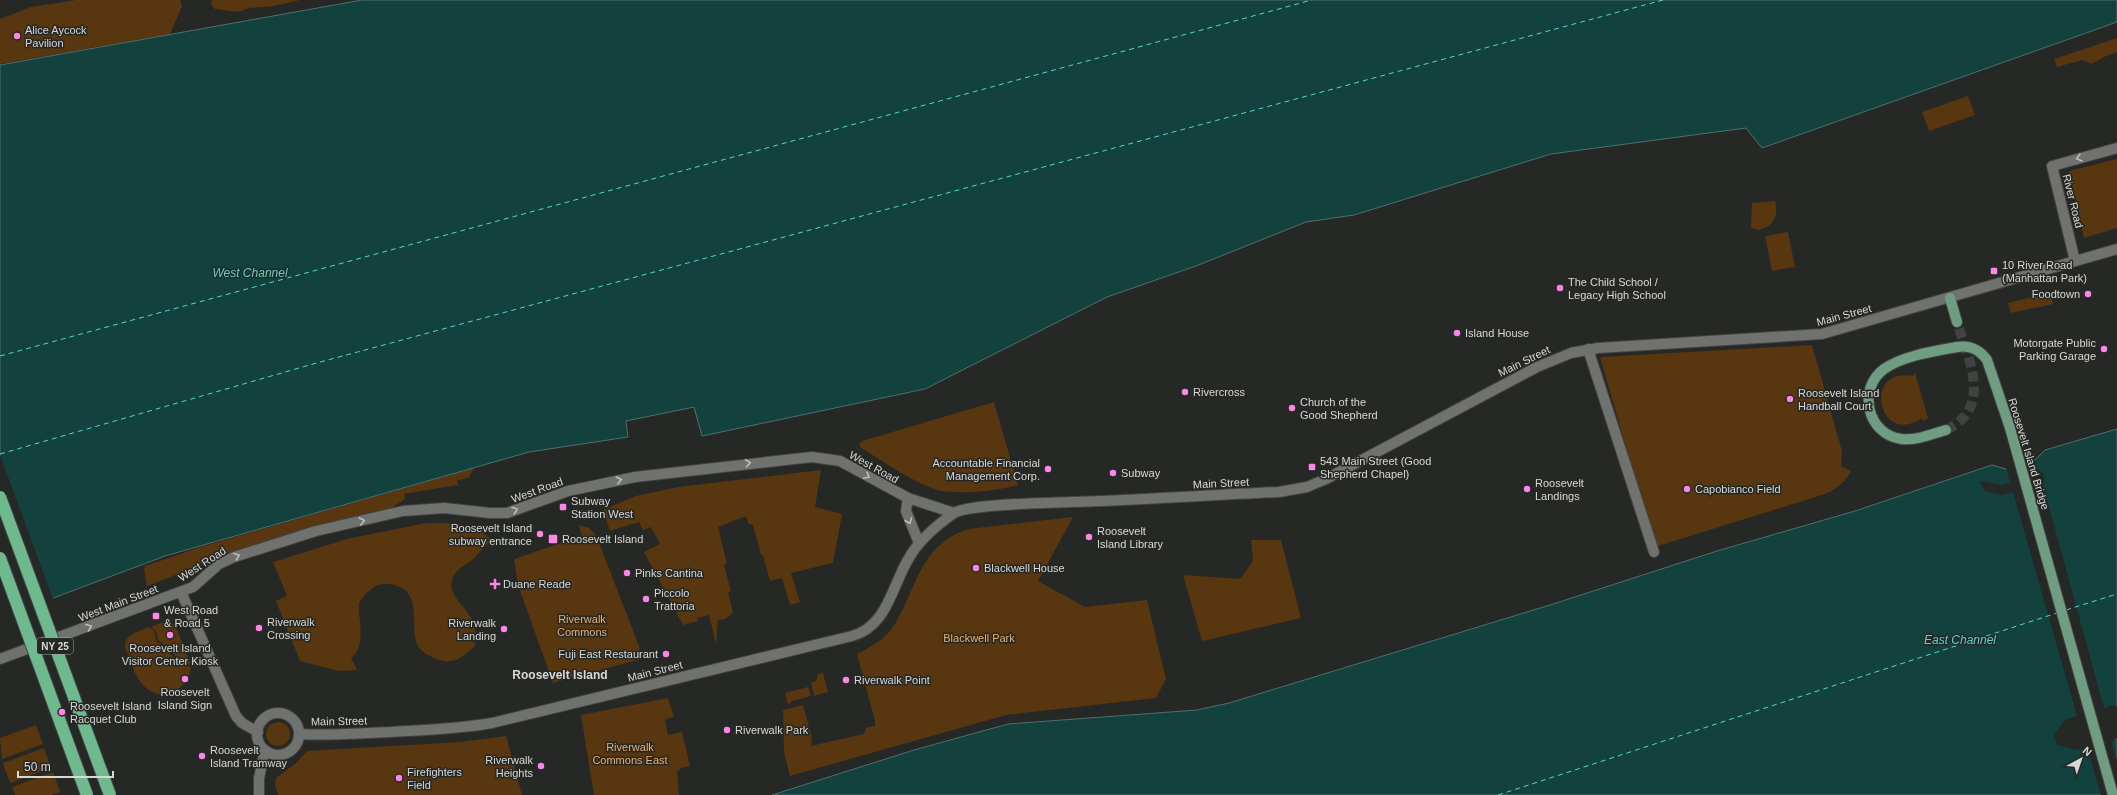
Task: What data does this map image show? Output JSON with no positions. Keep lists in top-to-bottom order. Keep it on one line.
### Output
{"streets":{"highway":["NY 25"],"main road":["Roosevelt Island Bridge"],"street":["River Road","Main Street","West Road","West Main Street"]},"crossings":[["River Road","Main Street"],["West Road","West Main Street"]],"one_way":["West Road","West Main Street"],"districts":["Roosevelt Island"],"water":["West Channel","East Channel"],"parks":["Riverwalk Commons","Blackwell Park","Riverwalk Commons East"],"places":{"other":["Alice Aycock Pavilion","The Child School / Legacy High School","Foodtown","Island House","Motorgate Public Parking Garage","Rivercross","Roosevelt Island Handball Court","Church of the Good Shepherd","Accountable Financial Management Corp.","Subway","Roosevelt Landings","Capobianco Field","Roosevelt Island subway entrance","Roosevelt Island Library","Blackwell House","Pinks Cantina","Piccolo Trattoria","Riverwalk Crossing","Riverwalk Landing","Roosevelt Island Visitor Center Kiosk","Fuji East Restaurant","Roosevelt Island Sign","Riverwalk Point","Roosevelt Island Racquet Club","Riverwalk Park","Roosevelt Island Tramway","Riverwalk Heights","Firefighters Field"],"transit":["10 River Road (Manhattan Park)","543 Main Street (Good Shepherd Chapel)","Subway Station West","Roosevelt Island","West Road & Road 5"],"health":["Duane Reade"]},"scale_bar":"50 m","north":"top right"}
